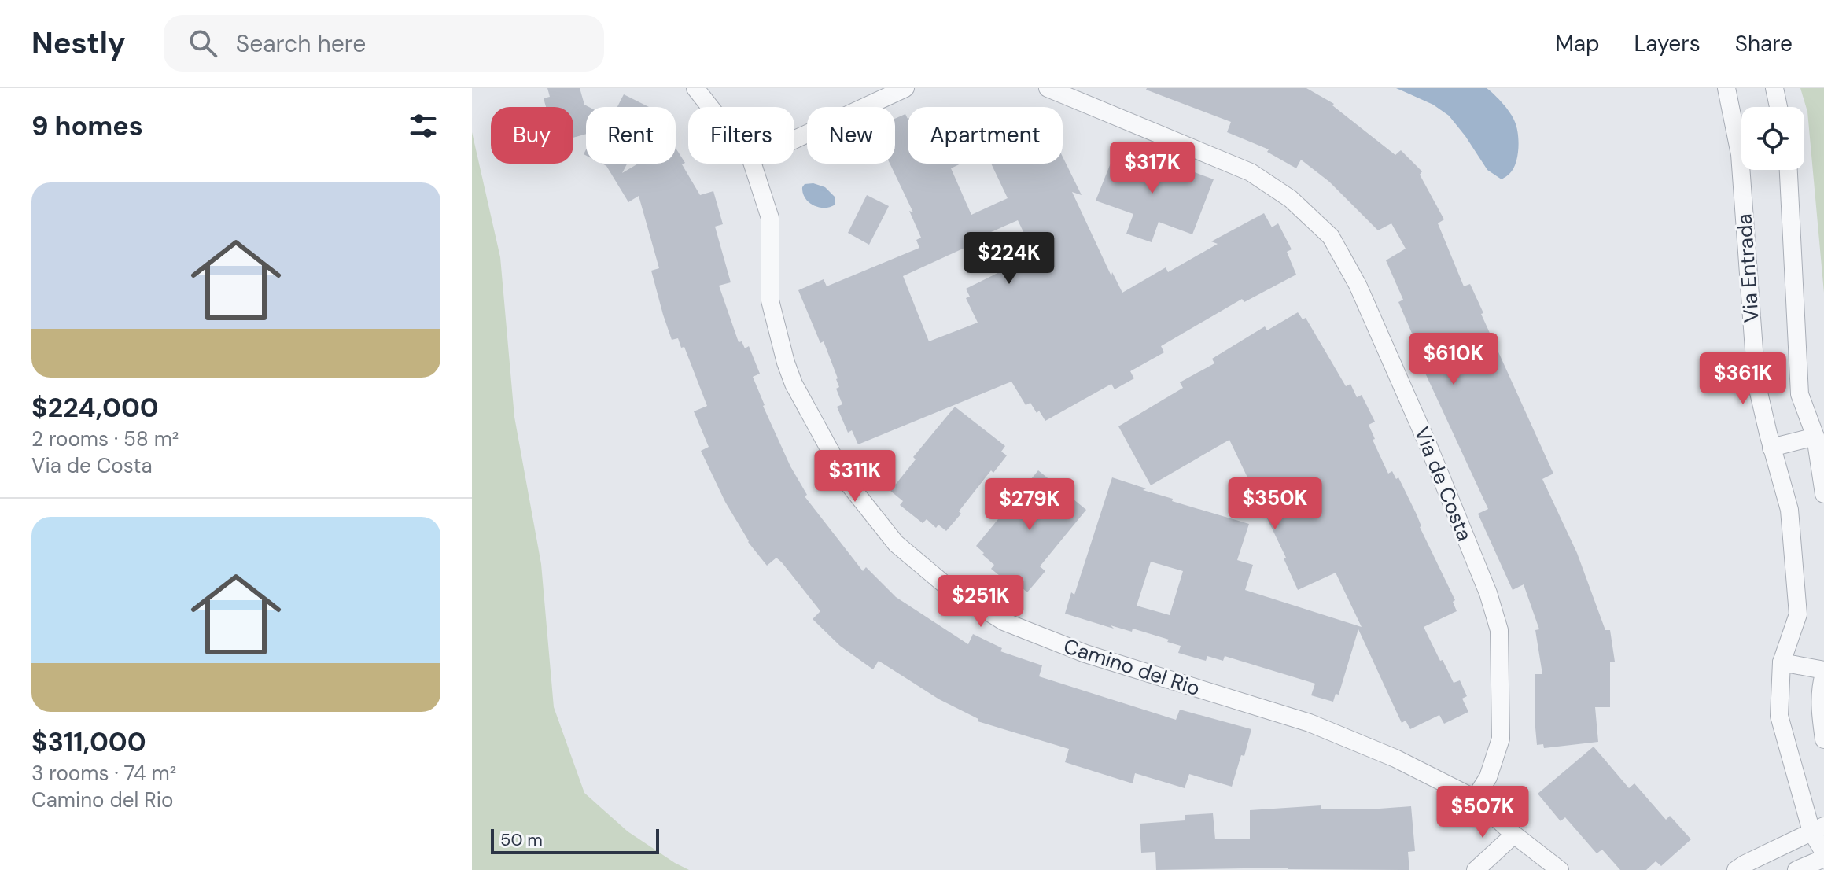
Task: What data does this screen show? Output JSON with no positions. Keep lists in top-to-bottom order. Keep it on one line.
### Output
{"streets":{"street":["Via Entrada","Via de Costa","Camino del Rio"]},"crossings":[["Via de Costa","Camino del Rio"]],"scale_bar":"50 m","page":{"header":"Nestly","search":"Search here","nav":["Map","Layers","Share"],"heading":"9 homes","chip":["Buy","Rent","Filters","New","Apartment"],"price":["$317K","$224K","$610K","$361K","$311K","$350K","$279K","$251K","$507K"],"list":[{"name":"$224,000","note":"2 rooms · 58 m² · Via de Costa"},{"name":"$311,000","note":"3 rooms · 74 m² · Camino del Rio"}],"scale":"50 m"}}
